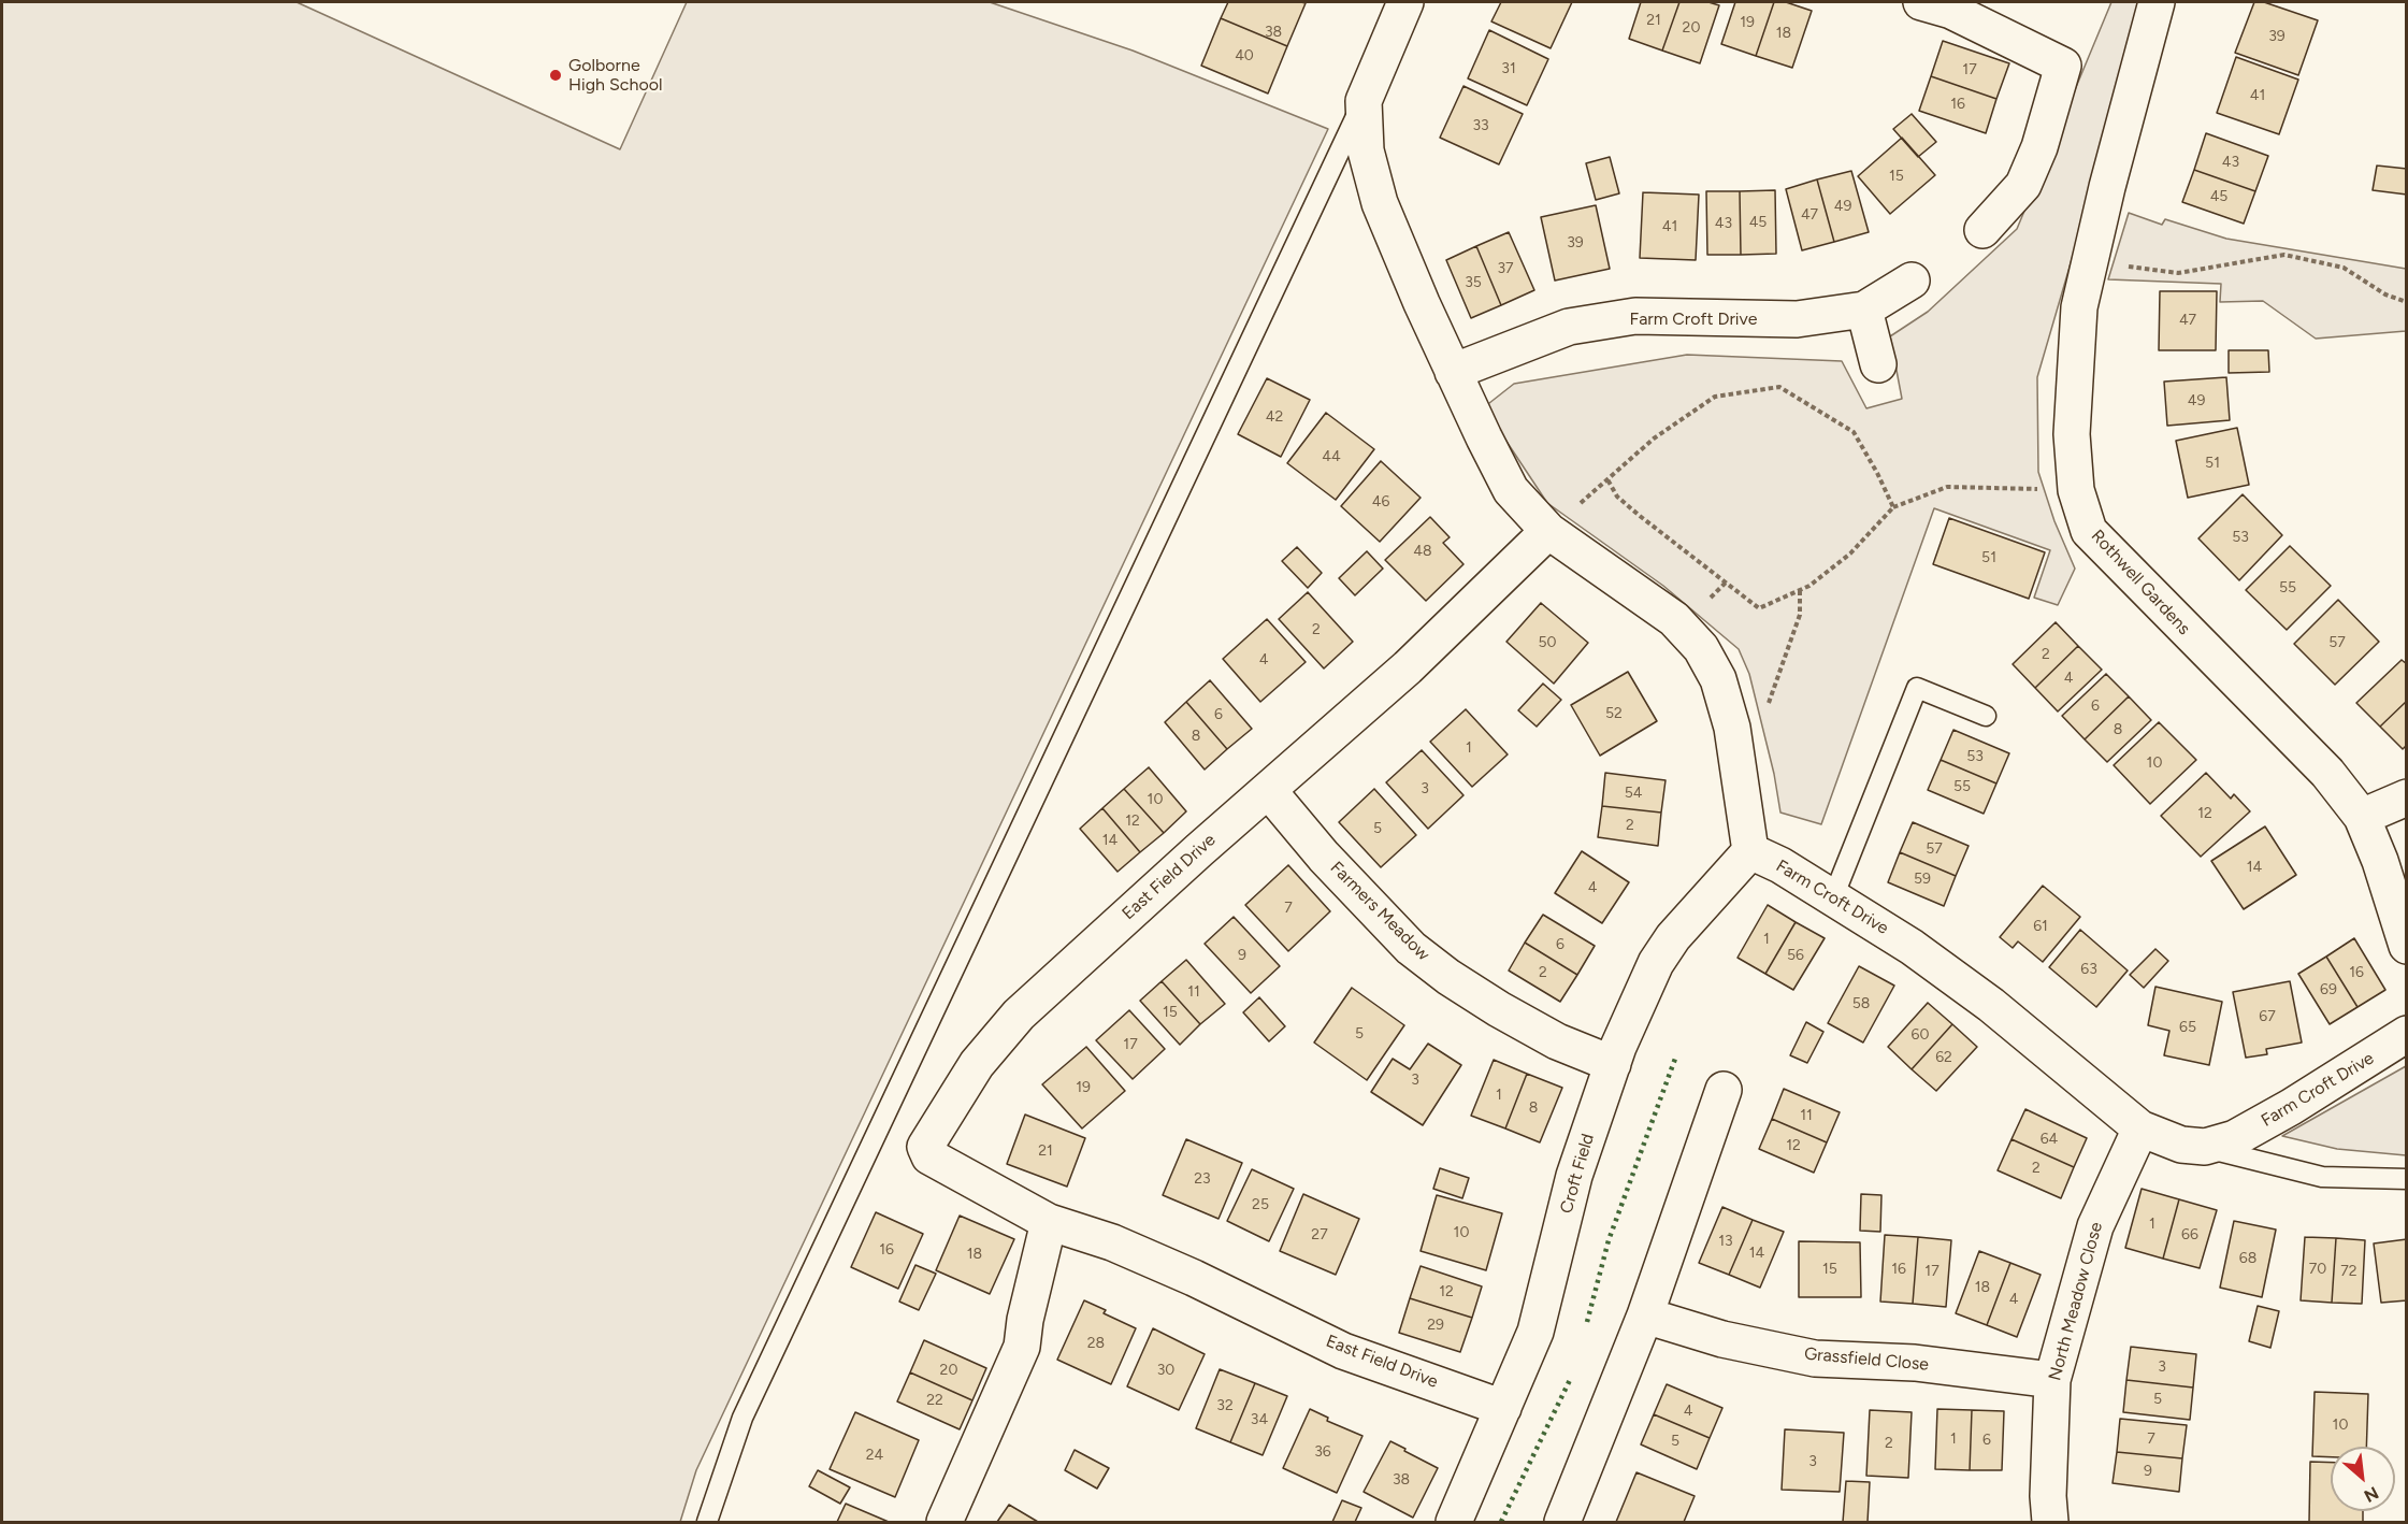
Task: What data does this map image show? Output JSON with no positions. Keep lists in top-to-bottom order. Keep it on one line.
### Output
{"streets":{"street":["Farm Croft Drive","Rothwell Gardens","East Field Drive","Farmers Meadow","Croft Field","North Meadow Close","Grassfield Close"]},"crossings":[["Farm Croft Drive","Croft Field"],["Farm Croft Drive","North Meadow Close"],["East Field Drive","Farmers Meadow"],["East Field Drive","Croft Field"],["Farmers Meadow","Croft Field"],["North Meadow Close","Grassfield Close"]],"places":["Golborne High School"],"house_numbers":["21","19","20","38","18","39","40","31","17","41","16","33","43","15","45","49","47","45","43","41","39","37","35","47","49","42","44","51","46","53","48","51","55","2","50","57","2","4","4","6","52","6","8","8","1","53","10","55","3","54","10","12","12","2","5","14","57","14","59","4","7","61","1","6","9","56","63","2","16","69","11","58","15","67","65","5","60","17","62","3","19","1","8","11","64","12","21","2","23","25","1","10","27","66","13","16","14","18","68","15","16","70","17","72","18","12","4","29","28","3","20","30","5","22","32","4","34","10","1","7","6","5","2","36","24","3","9","38"],"north":"bottom right"}
